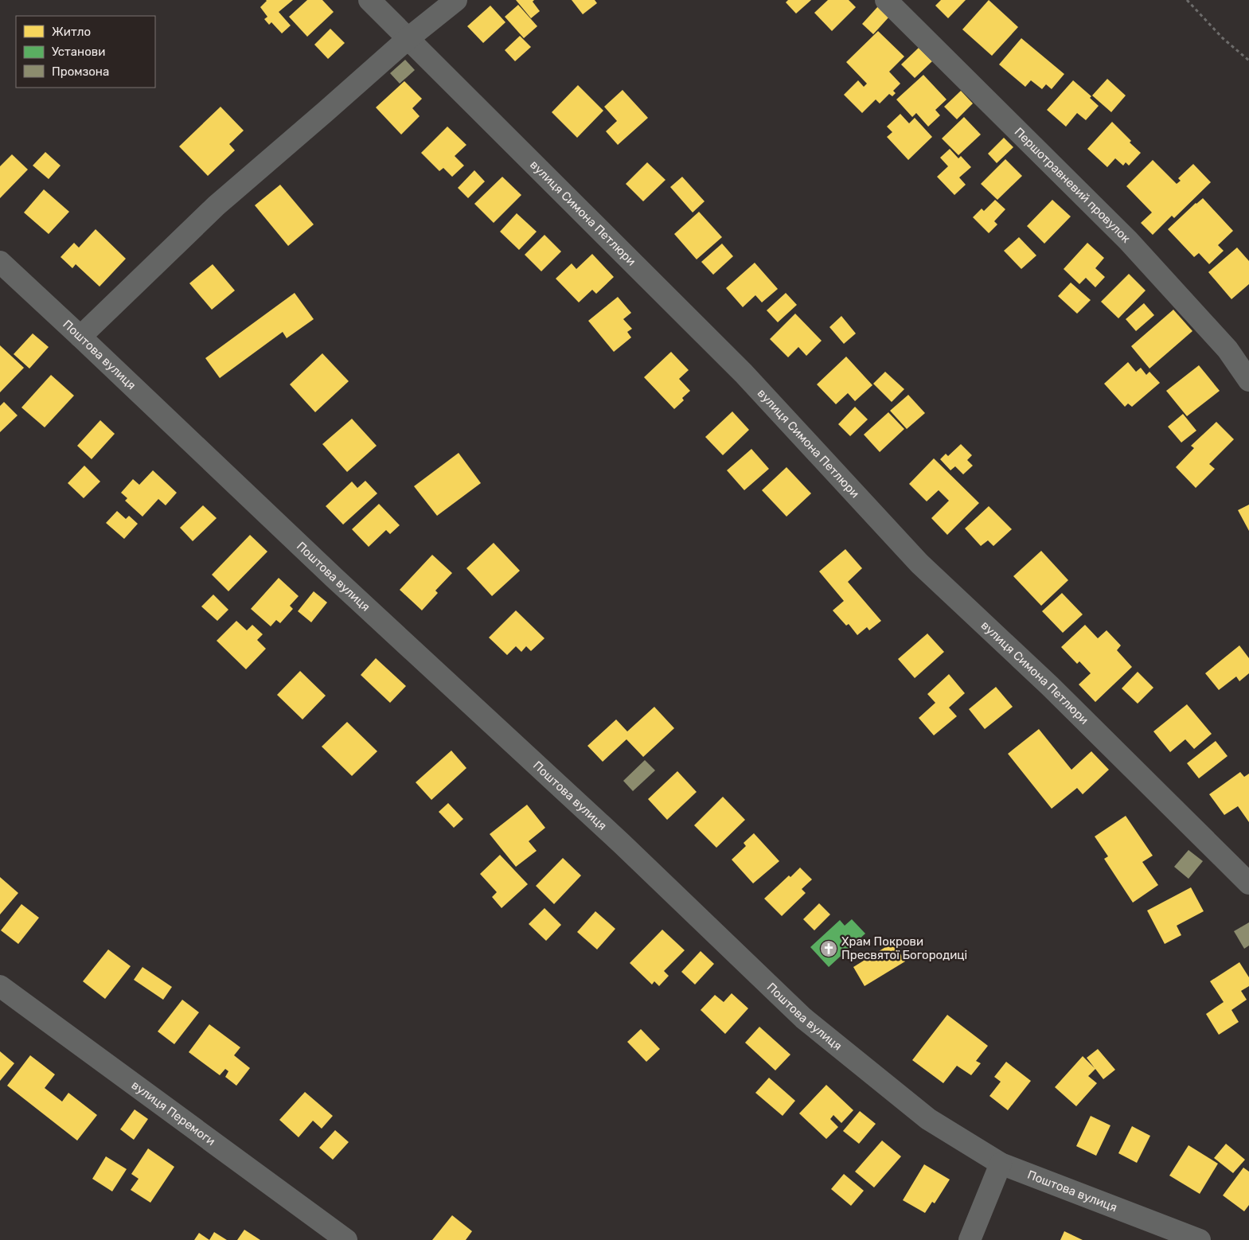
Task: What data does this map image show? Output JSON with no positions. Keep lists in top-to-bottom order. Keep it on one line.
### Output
{"streets":{"street":["Першотравневий провулок","вулиця Симона Петлюри","Поштова вулиця","вулиця Перемоги"]},"places":{"church":["Храм Покрови Пресвятої Богородиці"]},"legend":["Житло","Установи","Промзона"]}
